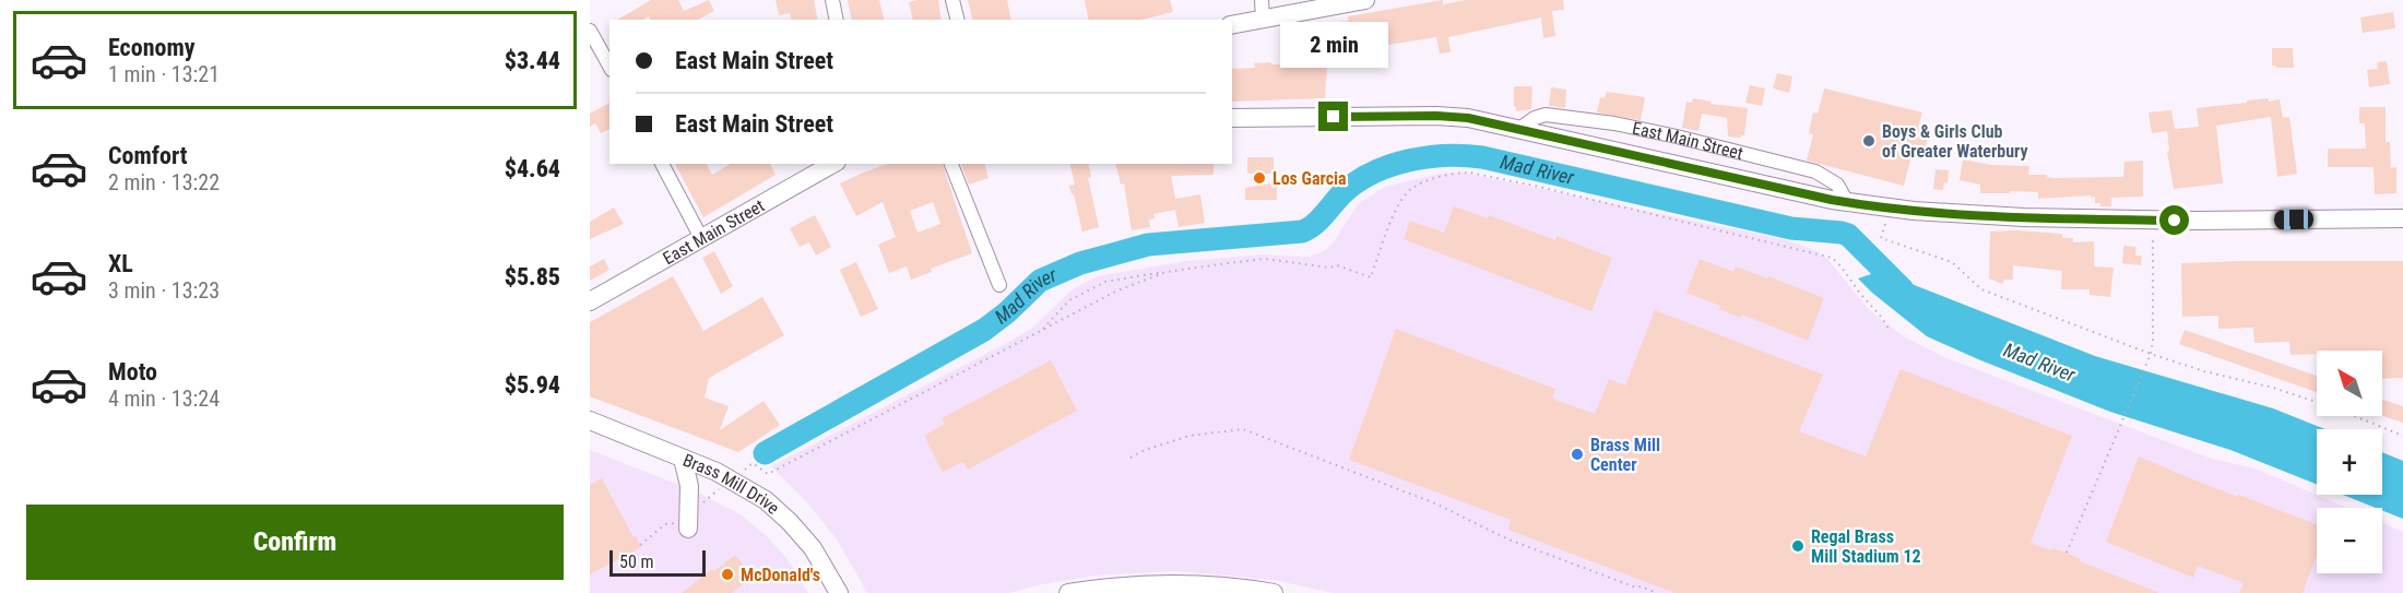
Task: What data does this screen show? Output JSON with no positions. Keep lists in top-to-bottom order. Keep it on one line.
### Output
{"streets":{"main road":["East Main Street","Brass Mill Drive"]},"water":["Mad River"],"places":["Boys & Girls Club of Greater Waterbury","Los Garcia","Brass Mill Center","Regal Brass Mill Stadium 12","McDonald's"],"scale_bar":"50 m","north":"top left","page":{"list":[{"name":"Economy","note":"1 min · 13:21","value":"$3.44"},{"name":"Comfort","note":"2 min · 13:22","value":"$4.64"},{"name":"XL","note":"3 min · 13:23","value":"$5.85"},{"name":"Moto","note":"4 min · 13:24","value":"$5.94"}],"banner":["East Main Street","East Main Street"],"bubble":"2 min","map_buttons":["+","−"],"buttons":"Confirm","scale":"50 m"}}
